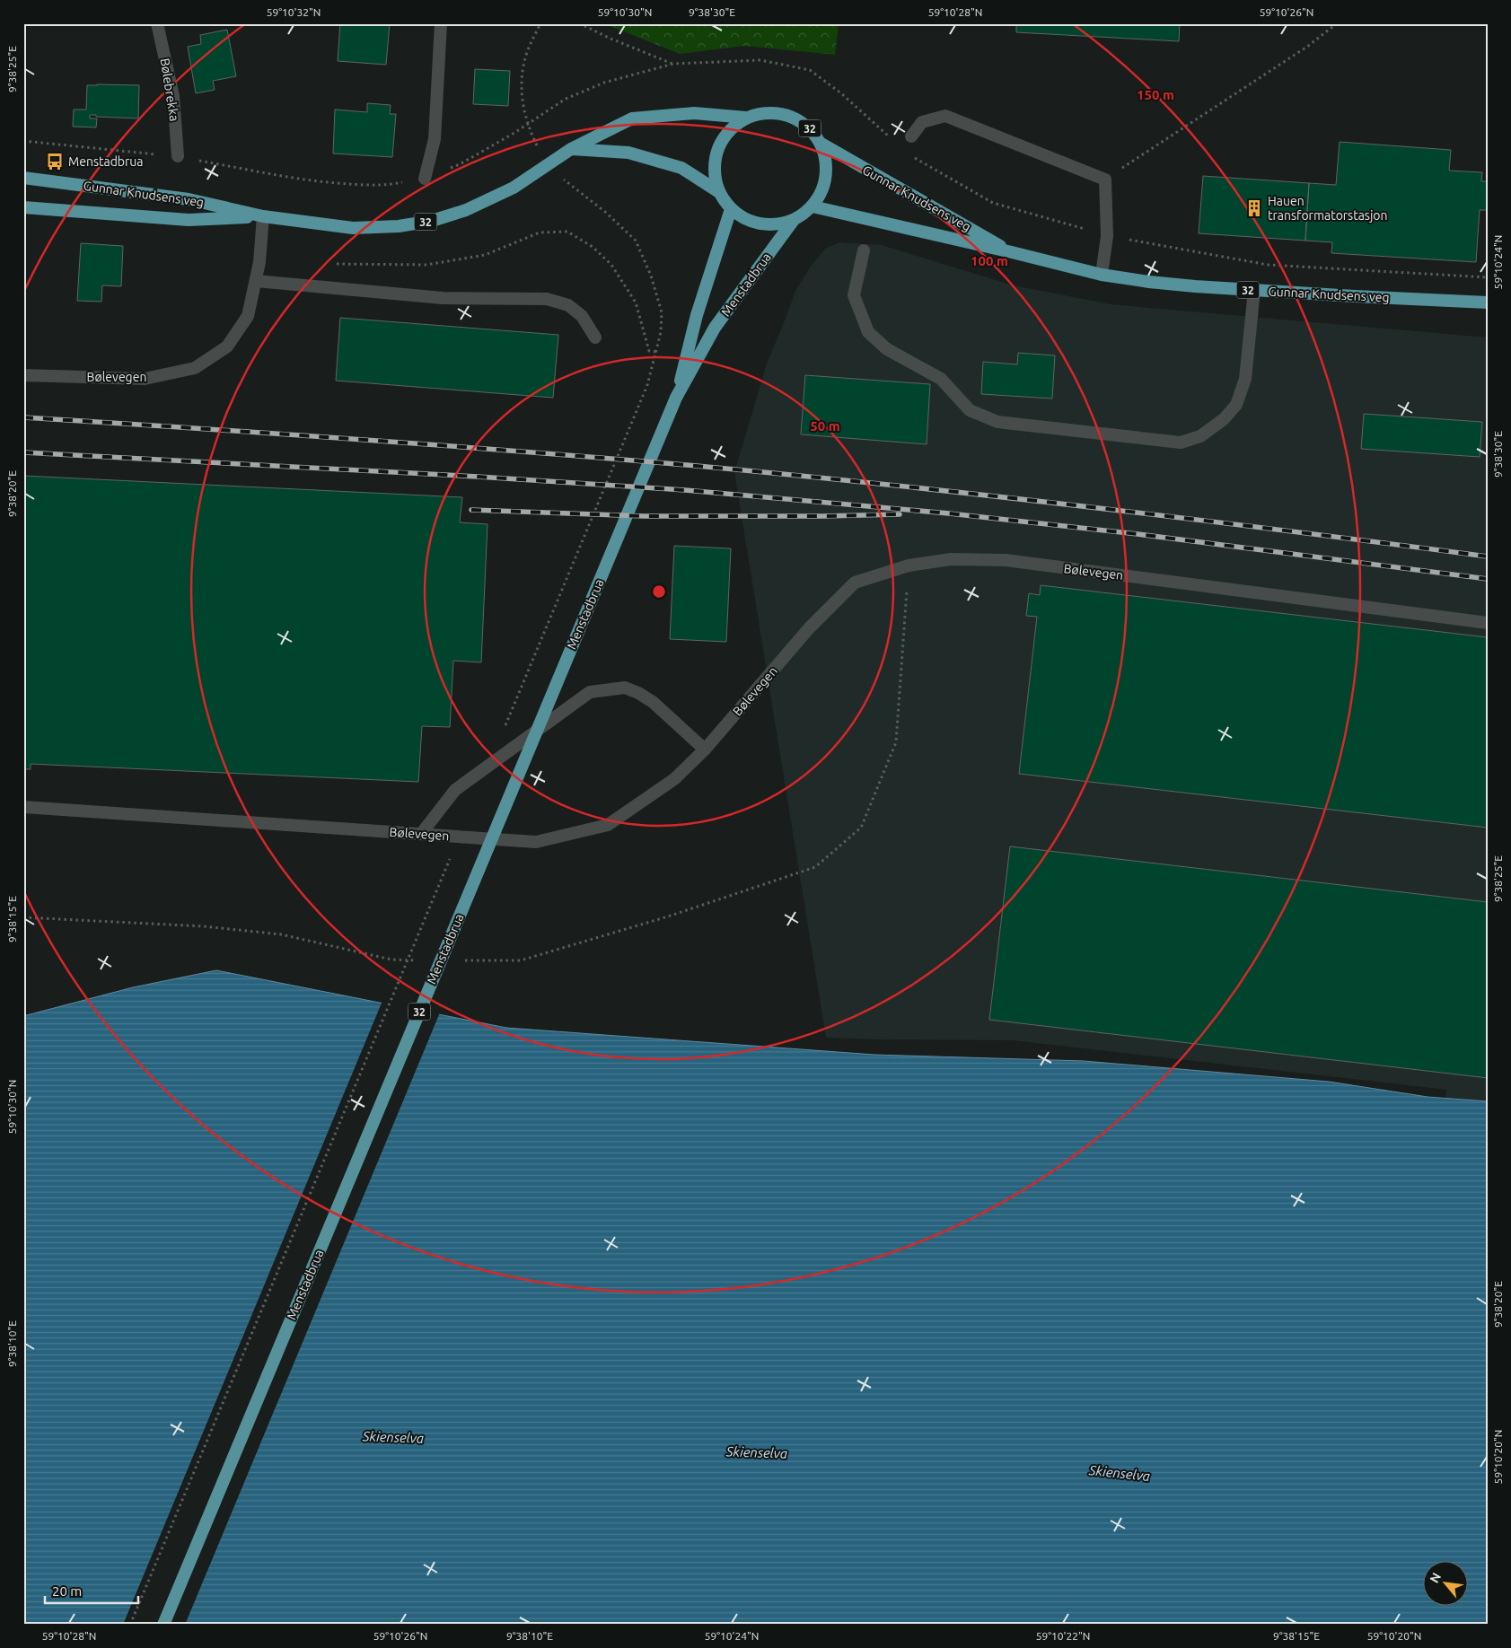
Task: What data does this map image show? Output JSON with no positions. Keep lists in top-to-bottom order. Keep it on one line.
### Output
{"streets":{"main road":["32","Gunnar Knudsens veg","Menstadbrua"],"street":["Bølebrekka","Bølevegen"]},"crossings":[["32","Gunnar Knudsens veg"],["32","Menstadbrua"],["Gunnar Knudsens veg","Menstadbrua"],["Gunnar Knudsens veg","Bølevegen"]],"water":["Skienselva"],"places":{"bus stop":["Menstadbrua"],"building":["Hauen transformatorstasjon"]},"scale_bar":"20 m","north":"top left","coordinates":["59°10'32\"N","59°10'30\"N","9°38'30\"E","59°10'28\"N","59°10'26\"N","9°38'25\"E","59°10'24\"N","9°38'20\"E","9°38'15\"E","9°38'10\"E","59°10'20\"N","59°10'22\"N"],"rings":["150 m","100 m","50 m"]}
